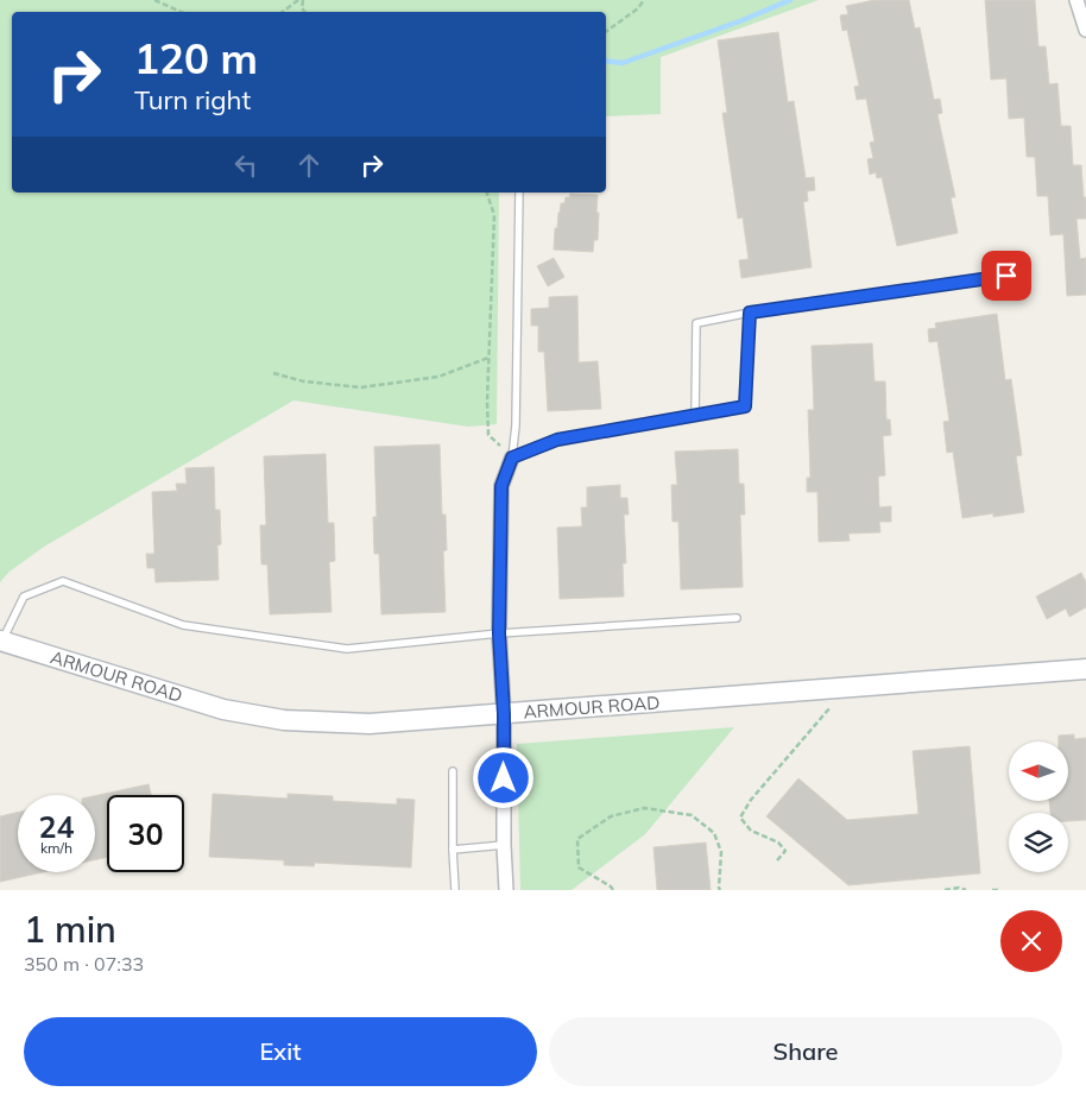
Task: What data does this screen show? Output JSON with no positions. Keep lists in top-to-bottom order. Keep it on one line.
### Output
{"streets":{"main road":["ARMOUR ROAD"]},"north":"left","page":{"turn":["120 m","Turn right"],"speed":"24 km/h","limit":"30","heading":["1 min","350 m · 07:33"],"buttons":["Exit","Share"]}}
